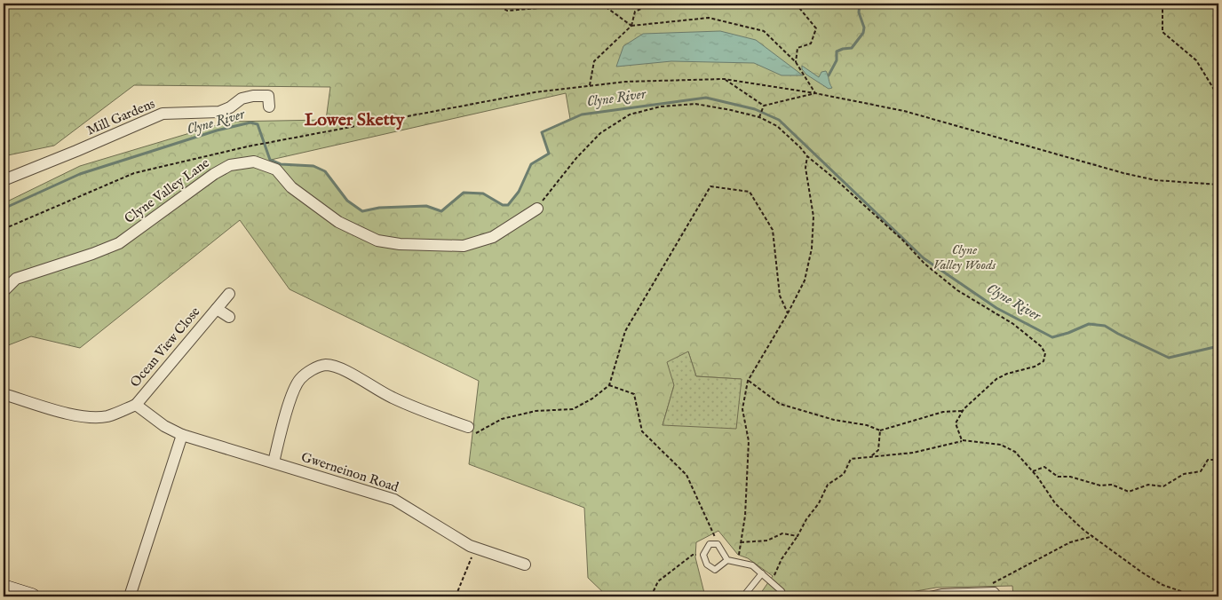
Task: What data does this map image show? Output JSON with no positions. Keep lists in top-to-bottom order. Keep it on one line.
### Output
{"streets":{"street":["Mill Gardens","Clyne Valley Lane","Ocean View Close","Gwerneinon Road"]},"crossings":[["Ocean View Close","Gwerneinon Road"]],"districts":["Lower Sketty"],"water":["Clyne River"],"parks":["Clyne Valley Woods"]}
